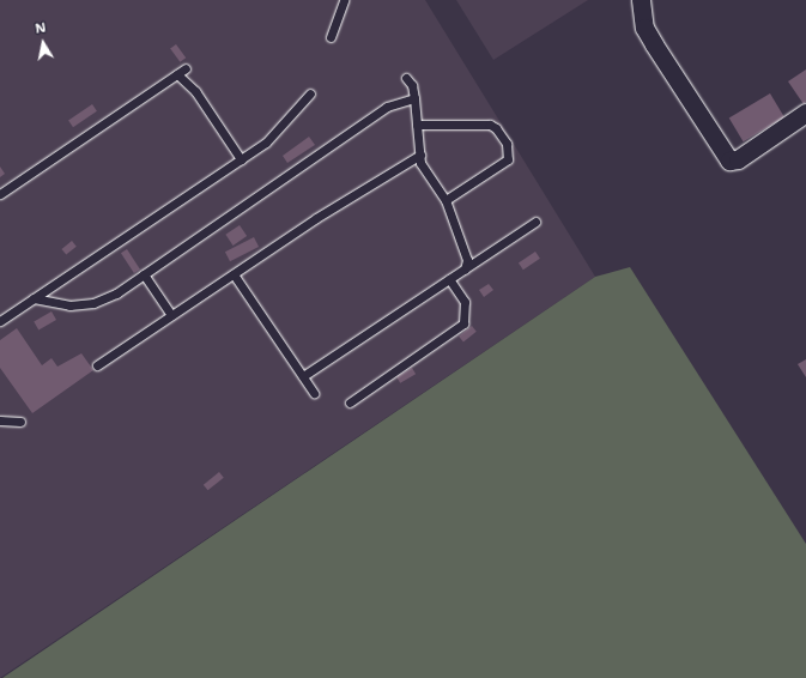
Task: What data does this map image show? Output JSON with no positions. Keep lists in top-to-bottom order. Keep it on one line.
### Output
{"north":"top"}
